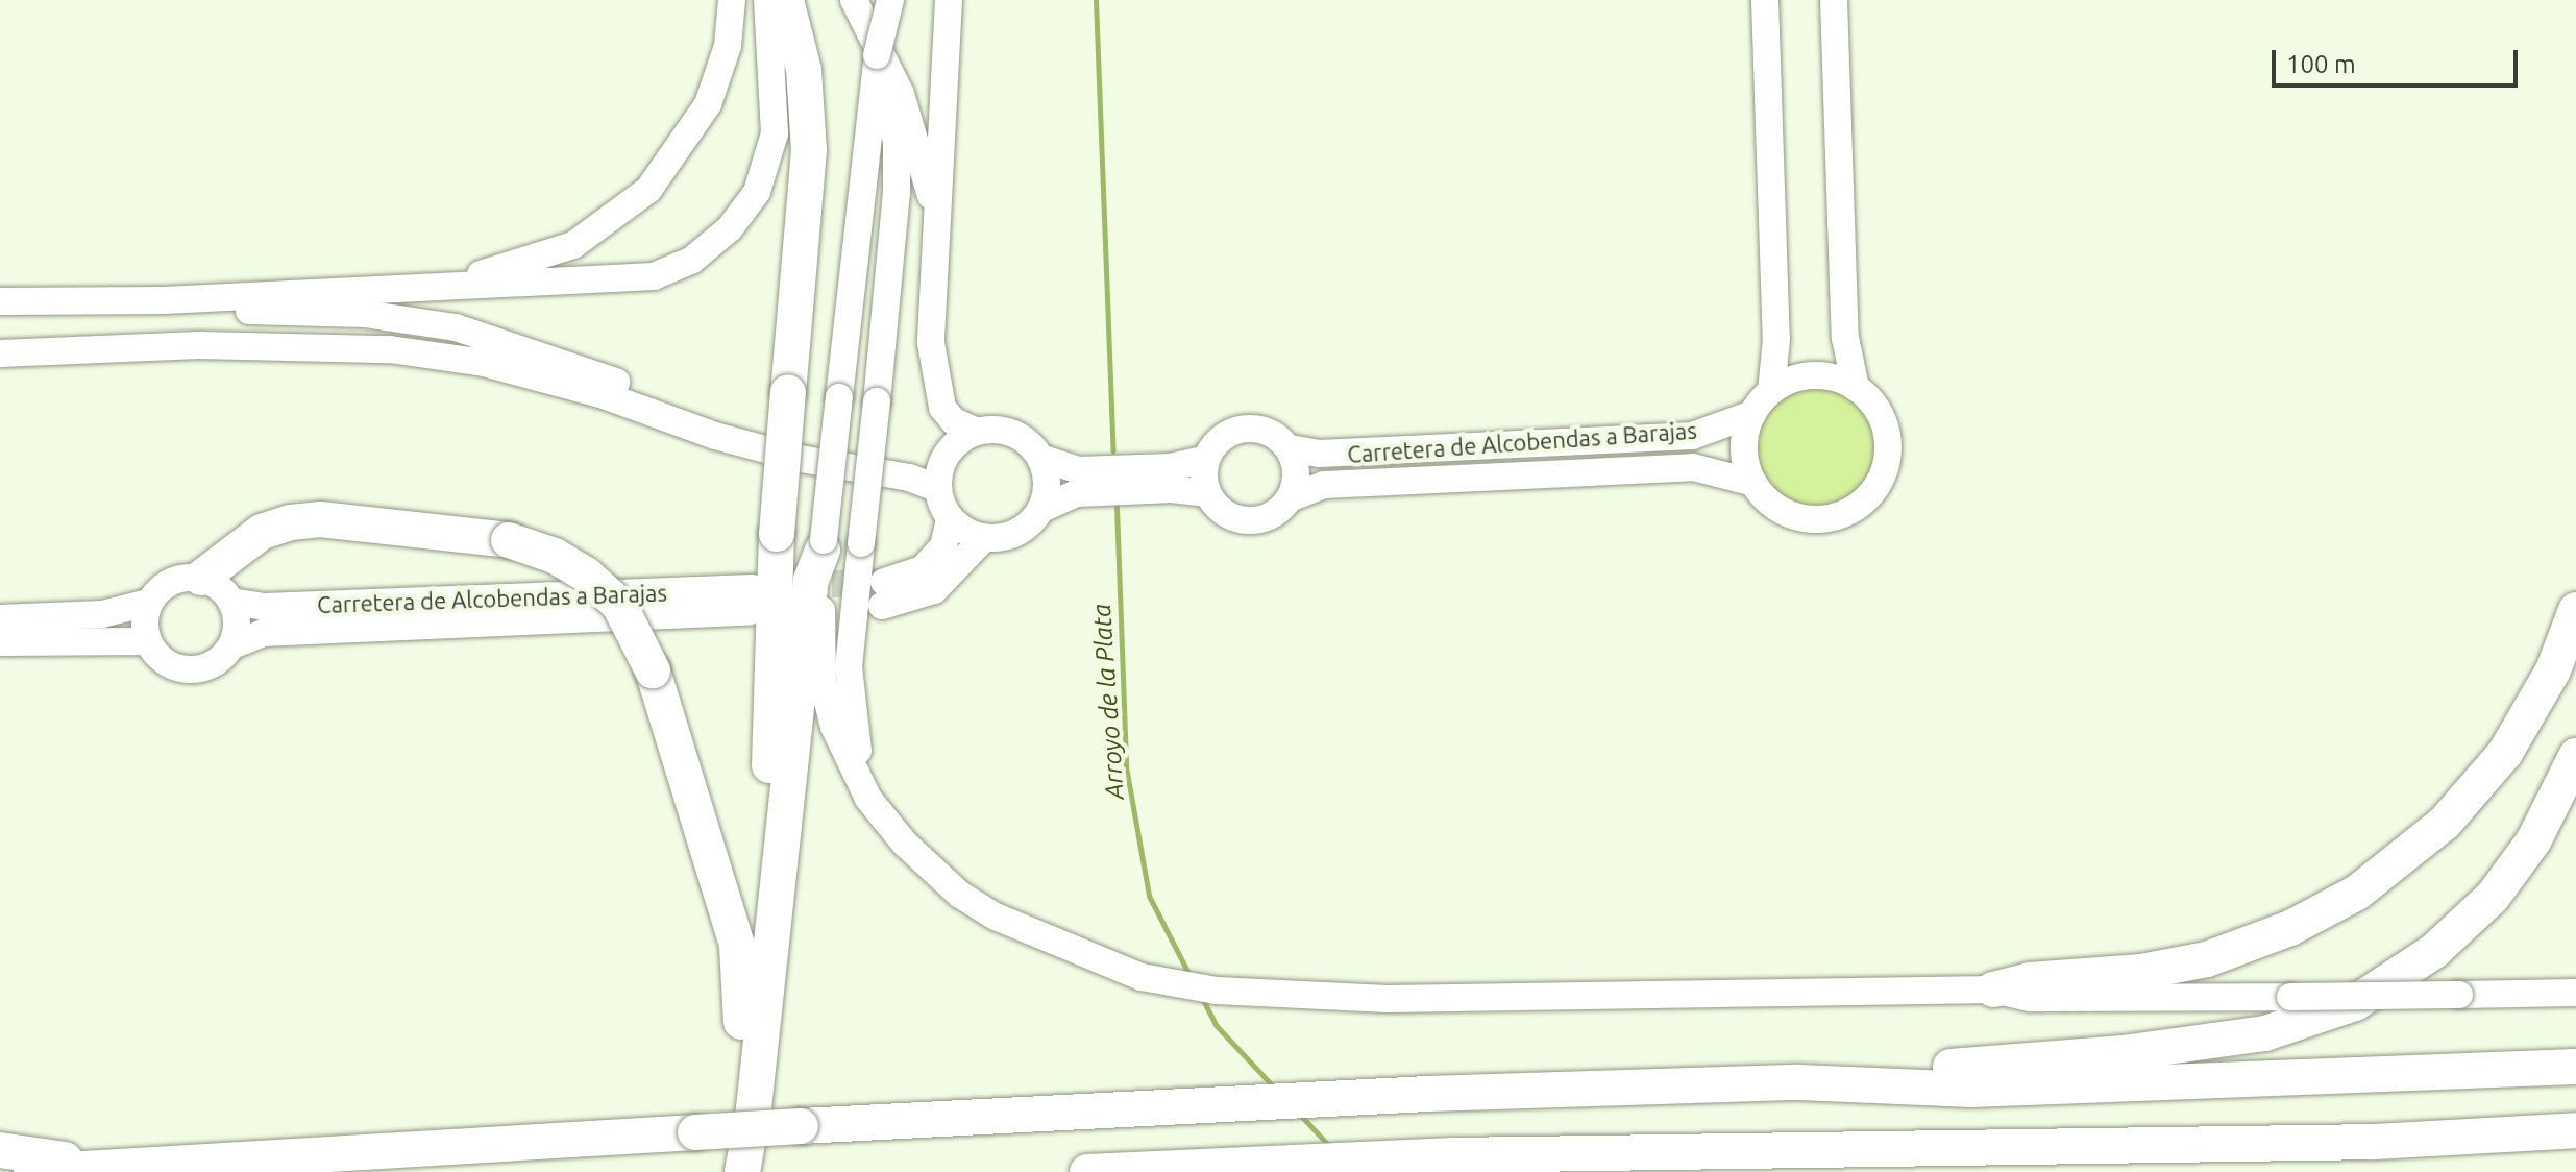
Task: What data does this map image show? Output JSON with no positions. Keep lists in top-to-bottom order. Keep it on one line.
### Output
{"streets":{"street":["Carretera de Alcobendas a Barajas"]},"water":["Arroyo de la Plata"],"scale_bar":"100 m"}
